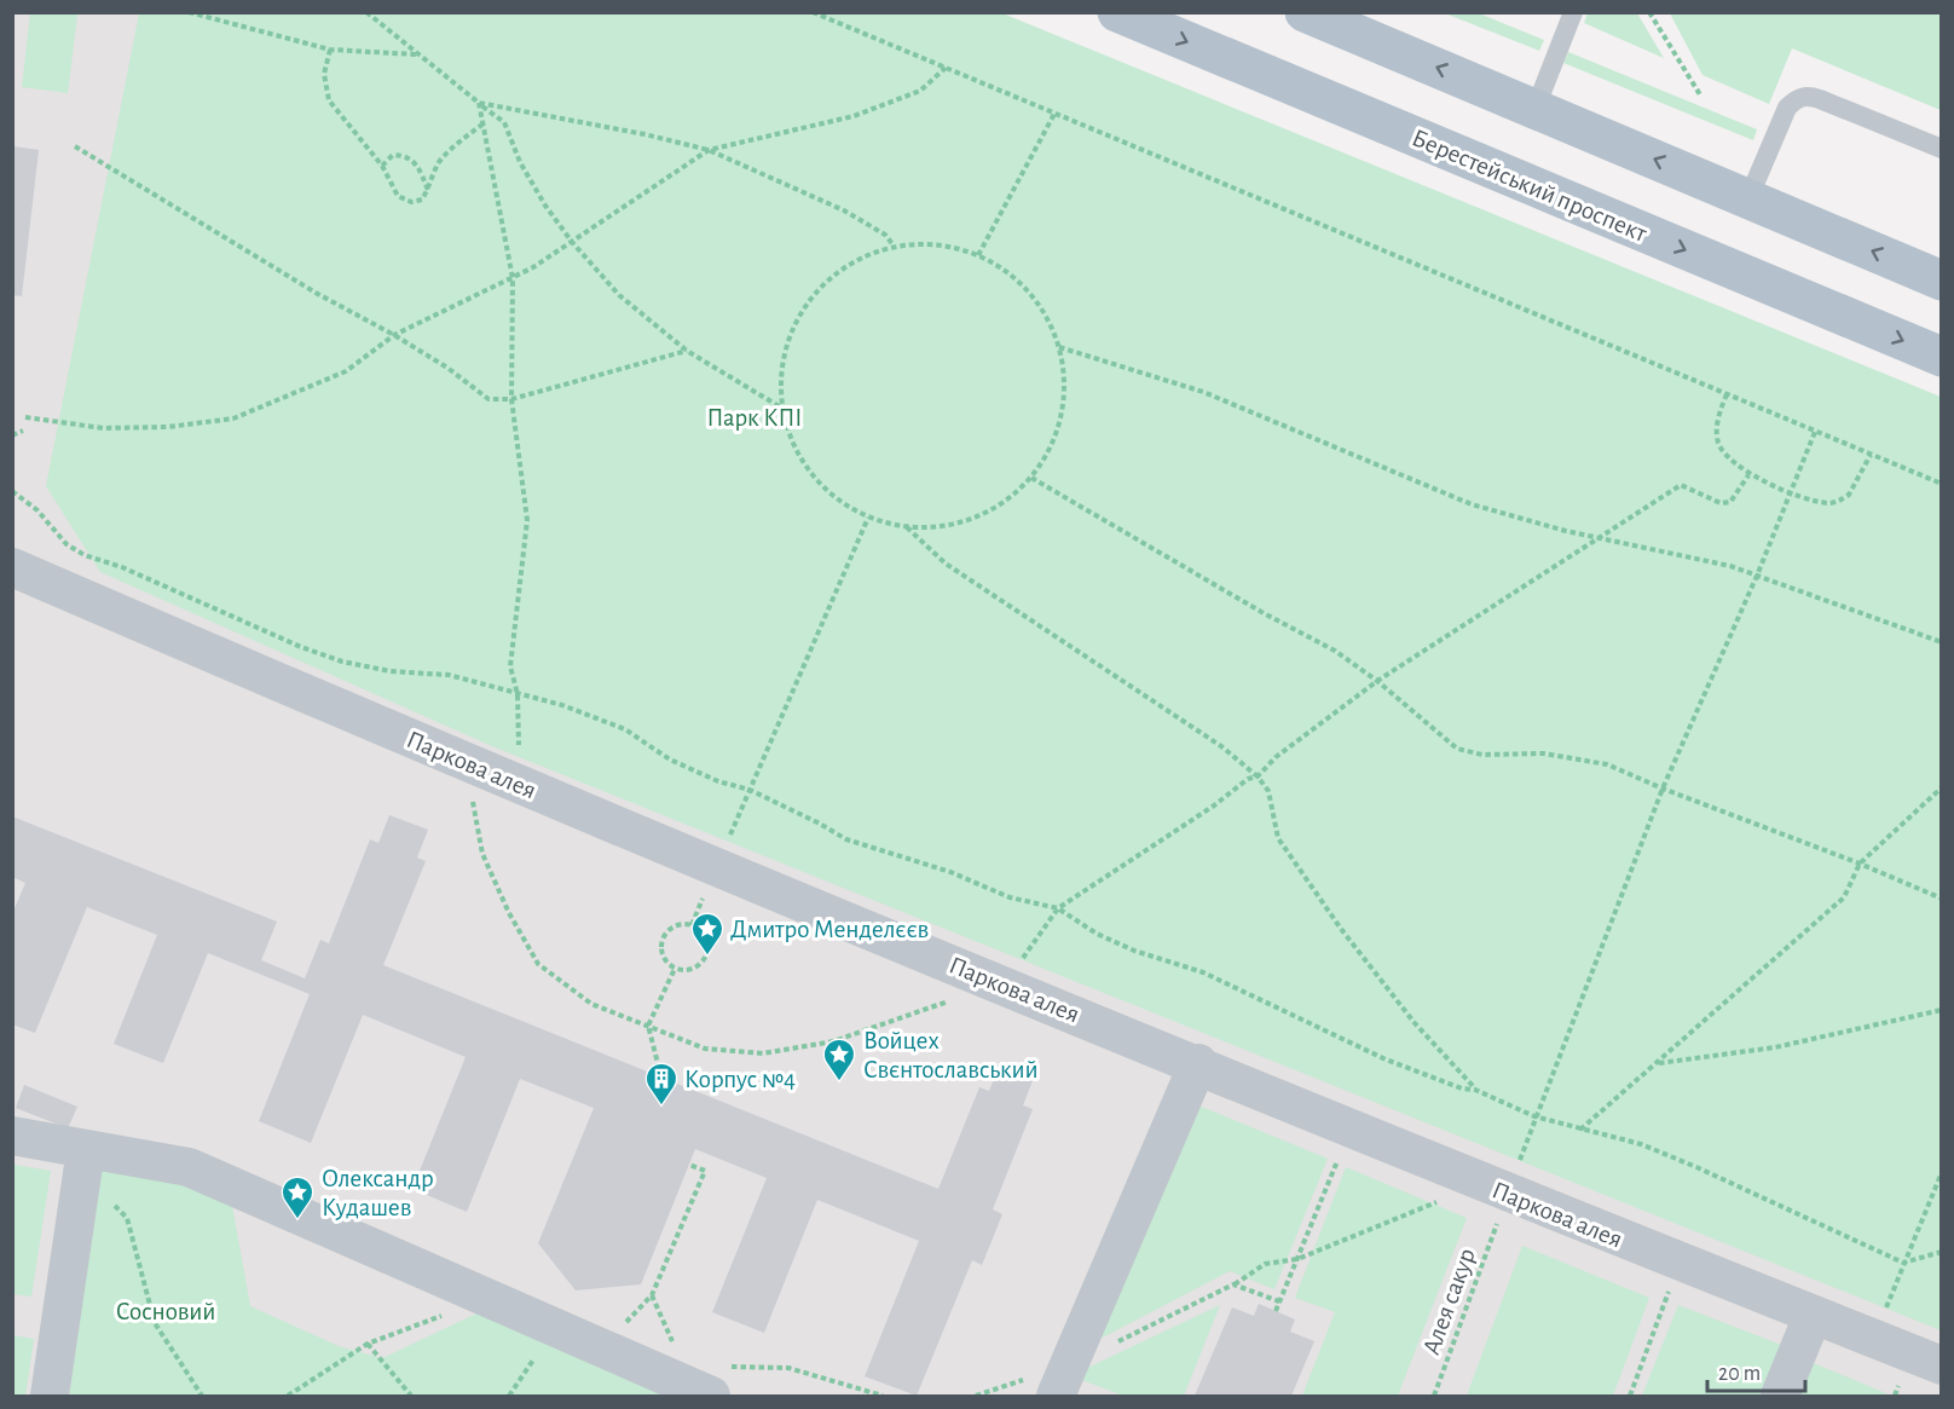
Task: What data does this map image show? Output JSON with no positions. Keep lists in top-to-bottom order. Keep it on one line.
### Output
{"streets":{"main road":["Берестейський проспект"],"street":["Паркова алея"],"path":["Алея сакур"]},"parks":["Парк КПІ","Сосновий"],"places":{"place":["Дмитро Менделєєв","Войцех Свєнтославський","Олександр Кудашев"],"building":["Корпус №4"]},"scale_bar":"20 m"}
